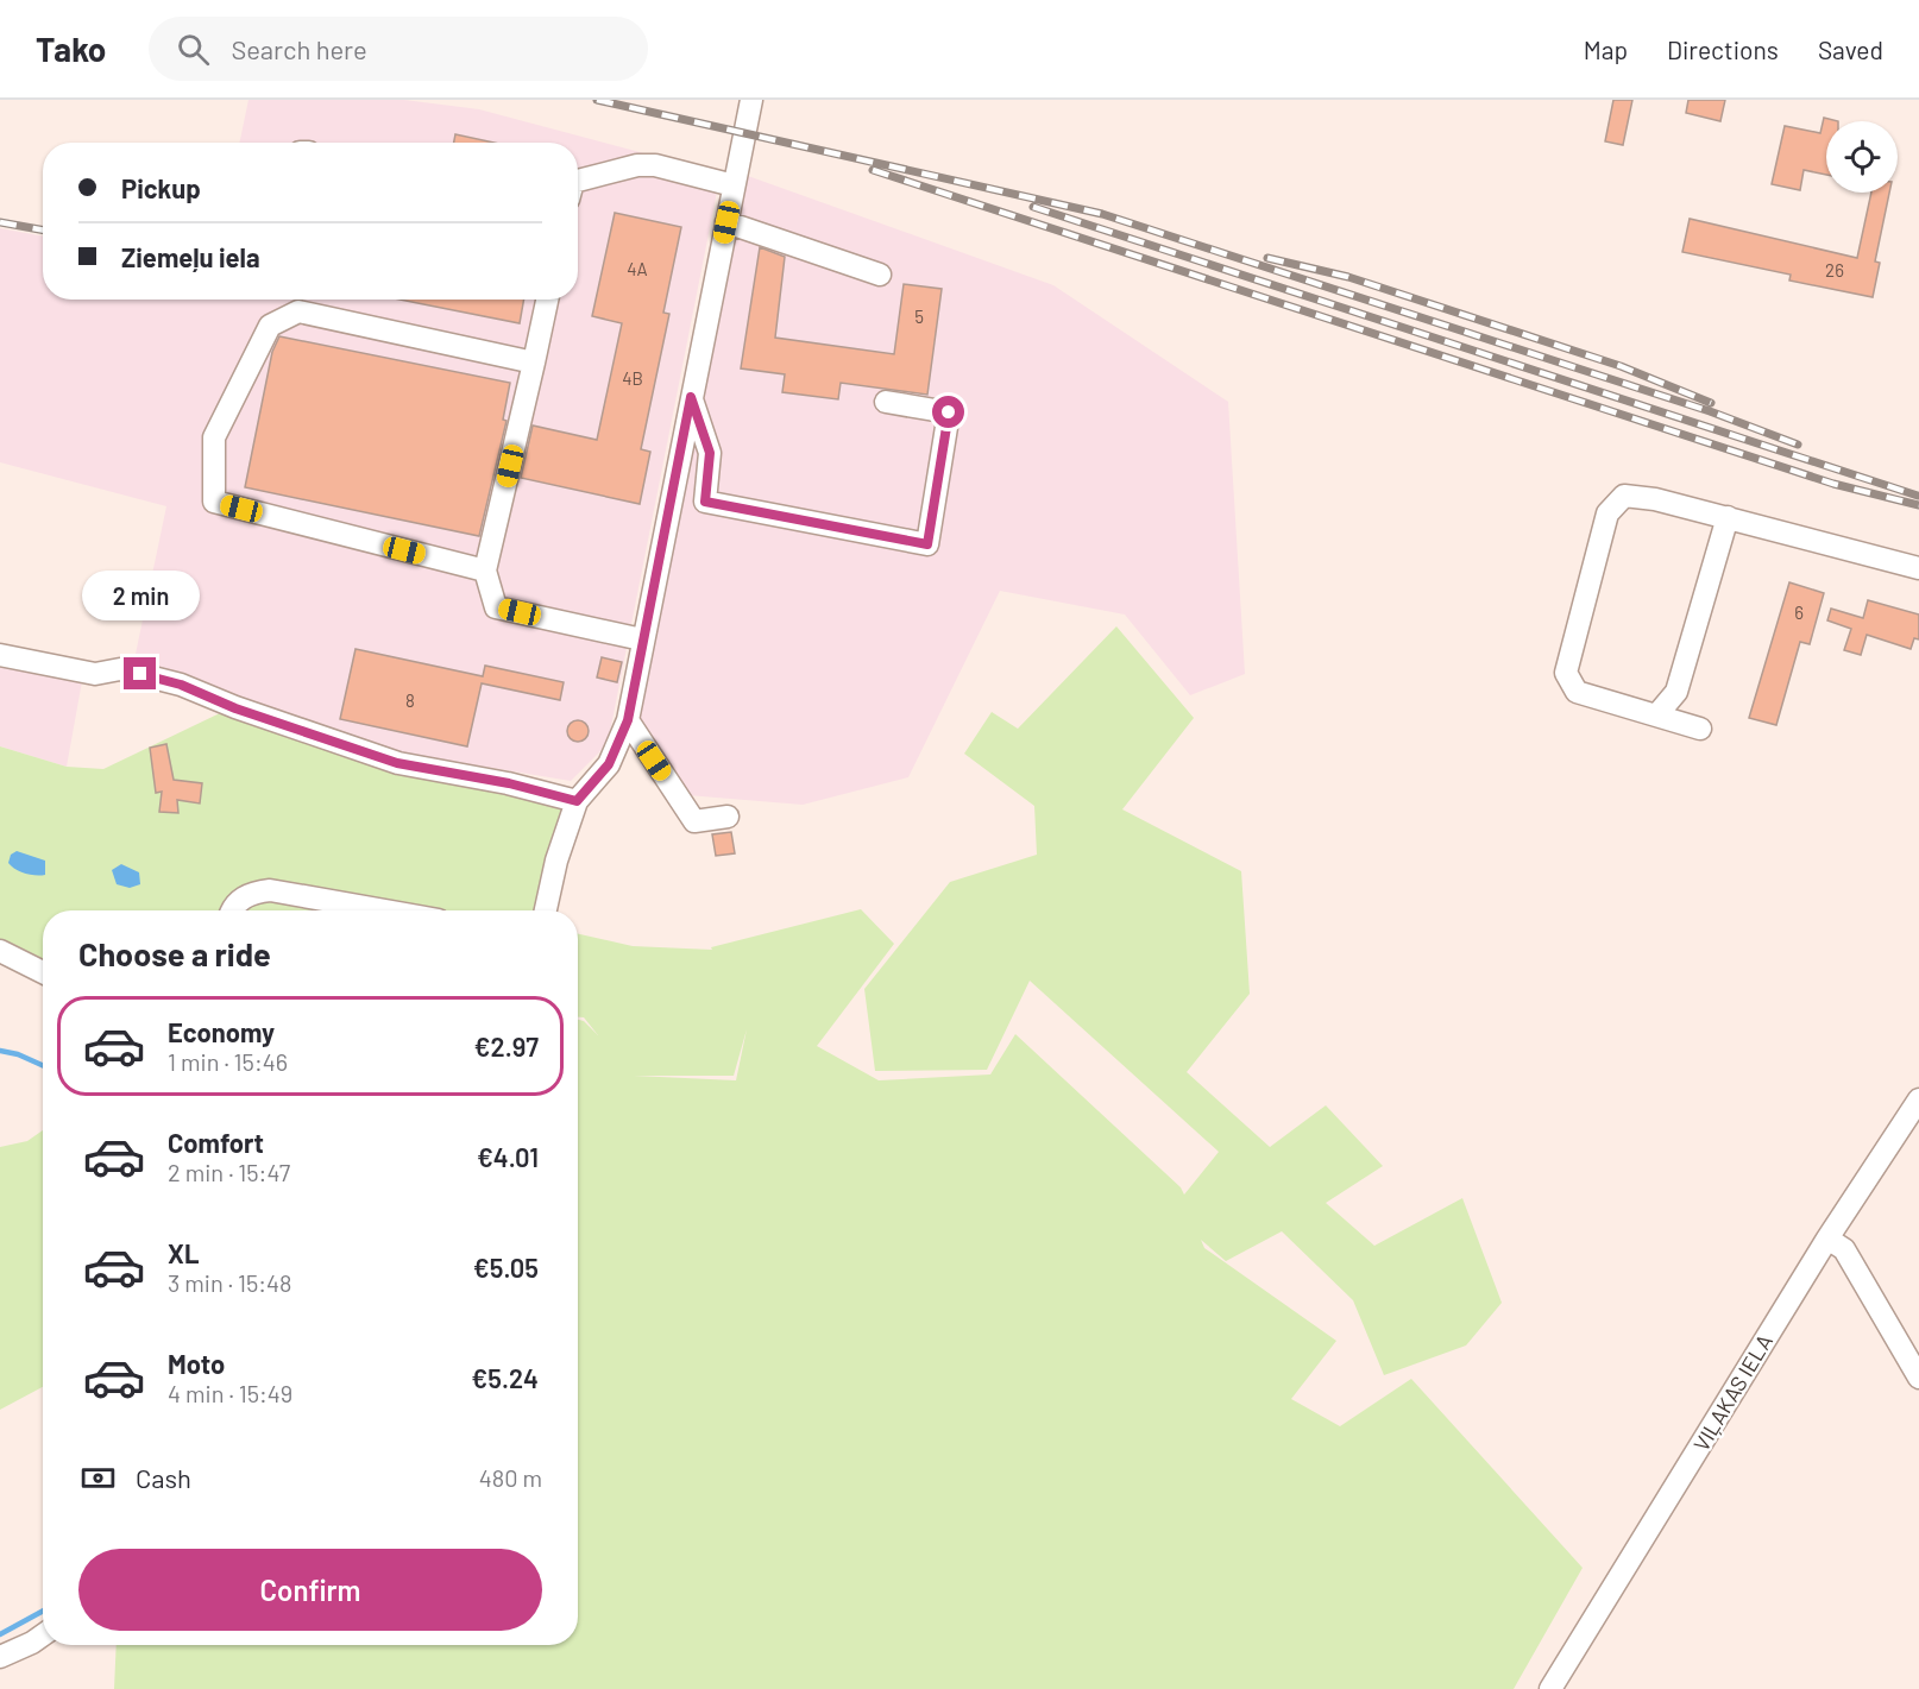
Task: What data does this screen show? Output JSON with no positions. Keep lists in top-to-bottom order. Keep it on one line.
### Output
{"streets":{"street":["VIĻAKAS IELA"]},"house_numbers":["4A","26","5","4B","6","8"],"page":{"header":"Tako","search":"Search here","nav":["Map","Directions","Saved"],"banner":["Pickup","Ziemeļu iela"],"bubble":"2 min","heading":"Choose a ride","list":[{"name":"Economy","note":"1 min · 15:46","value":"€2.97"},{"name":"Comfort","note":"2 min · 15:47","value":"€4.01"},{"name":"XL","note":"3 min · 15:48","value":"€5.05"},{"name":"Moto","note":"4 min · 15:49","value":"€5.24"}],"pay":["Cash","480 m"],"buttons":"Confirm"}}
